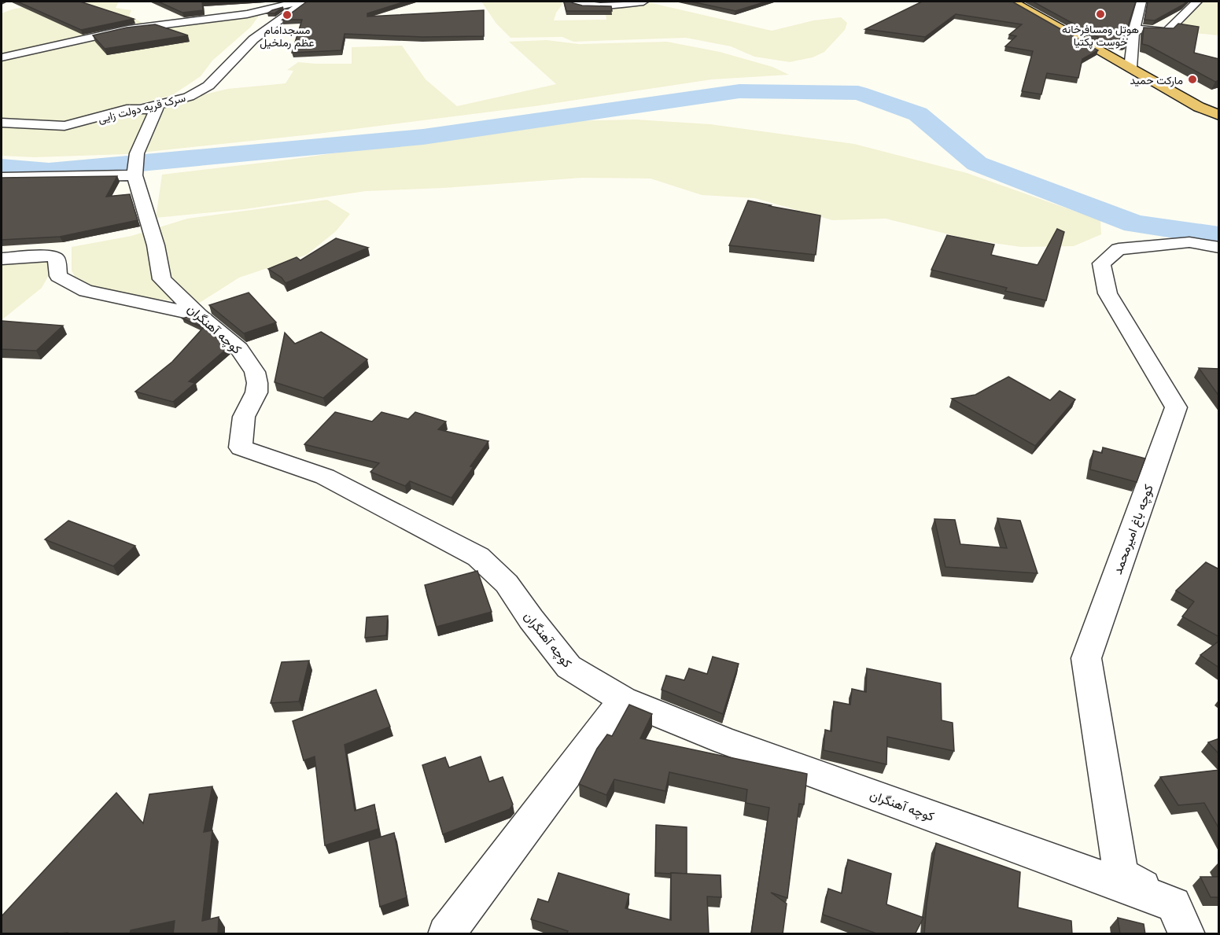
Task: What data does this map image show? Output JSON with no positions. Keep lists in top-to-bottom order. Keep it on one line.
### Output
{"streets":{"street":["سرک قریه دولت زایی","کوچه آهنگران","کوچه باغ امیرمحمد"]},"crossings":[["کوچه آهنگران","کوچه باغ امیرمحمد"]],"places":["هوتل ومسافرخانه خوست پکتیا","مسجدامام عظم رملخیل","مارکت حمید"]}
